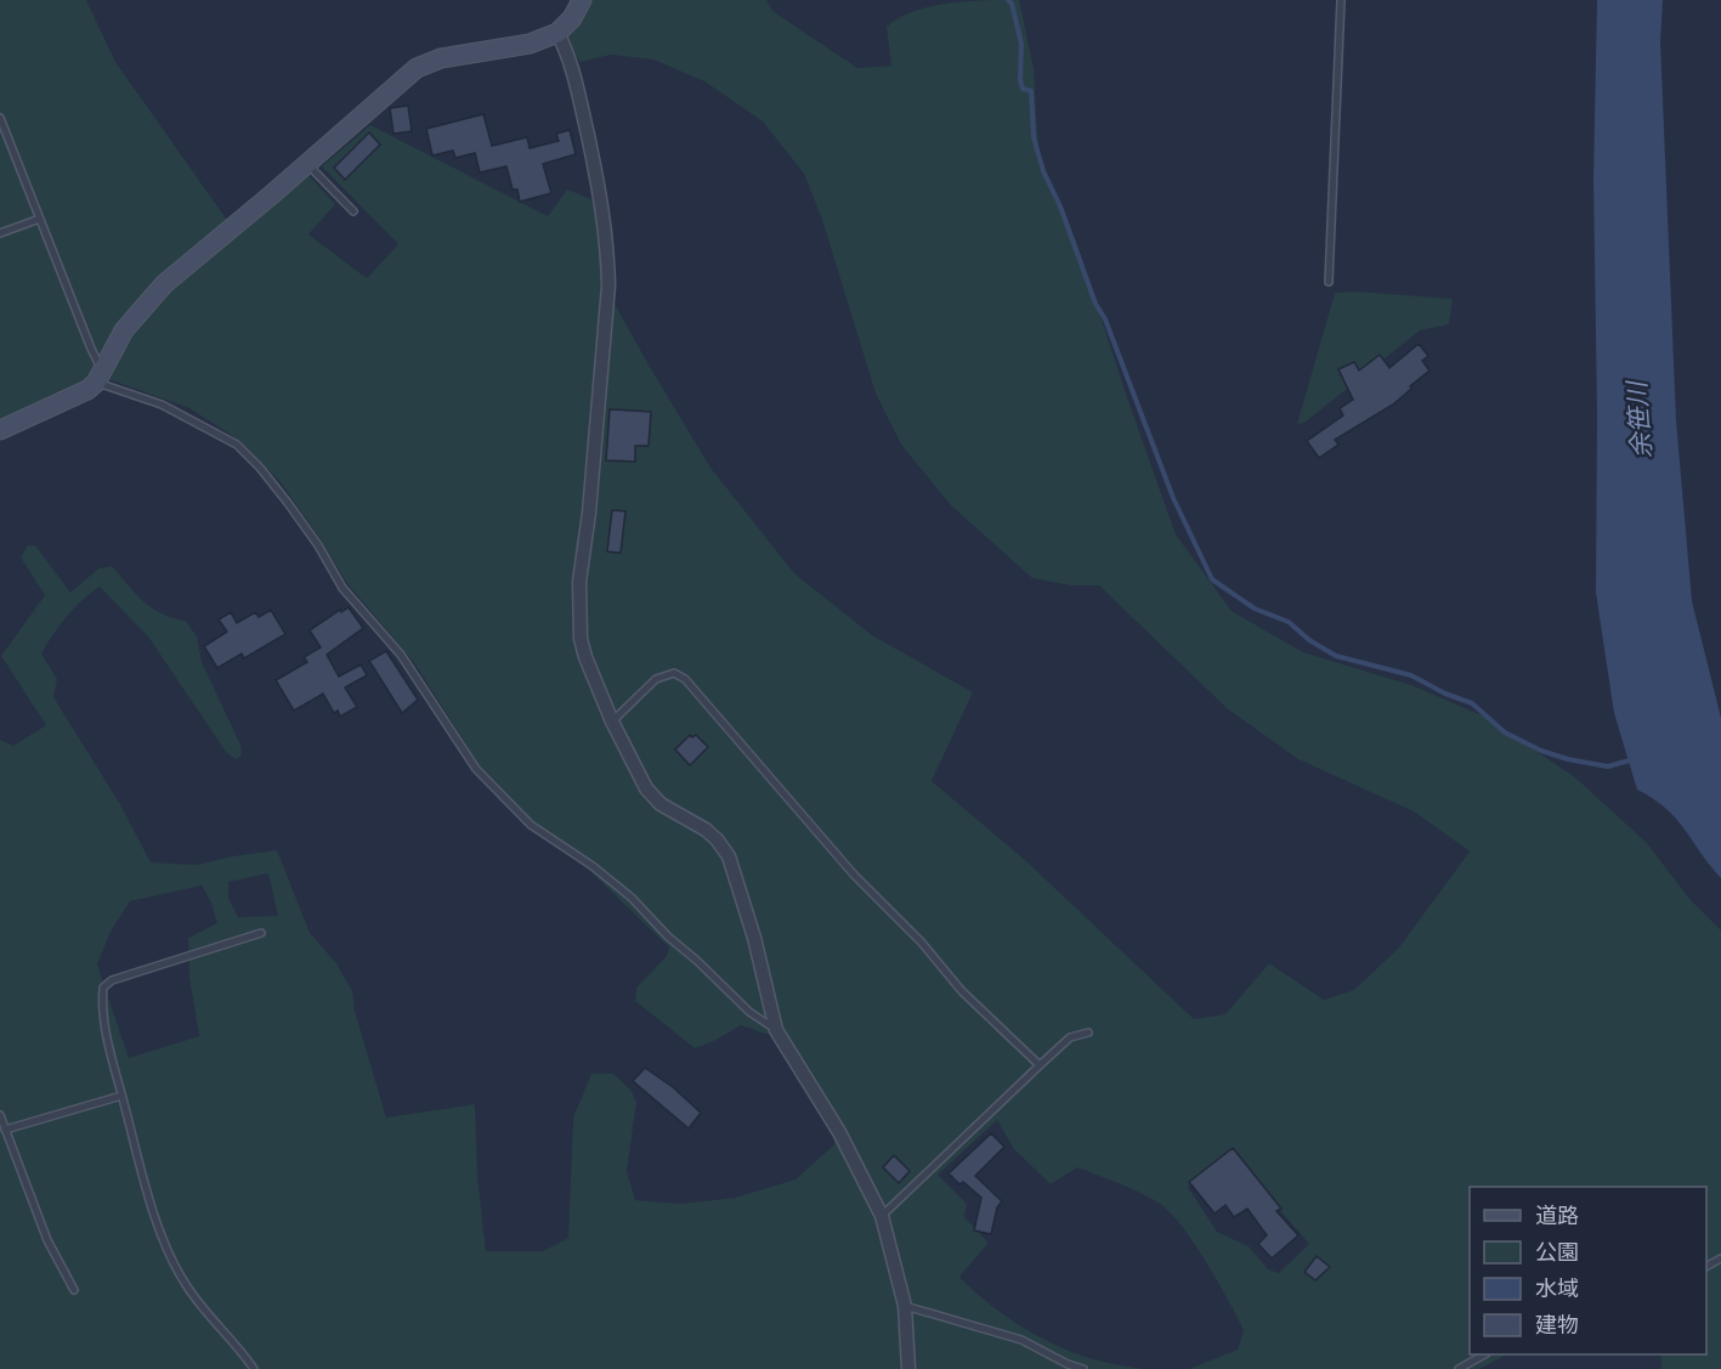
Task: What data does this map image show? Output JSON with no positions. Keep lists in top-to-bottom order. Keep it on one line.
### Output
{"water":["余笹川"],"legend":["道路","公園","水域","建物"]}
